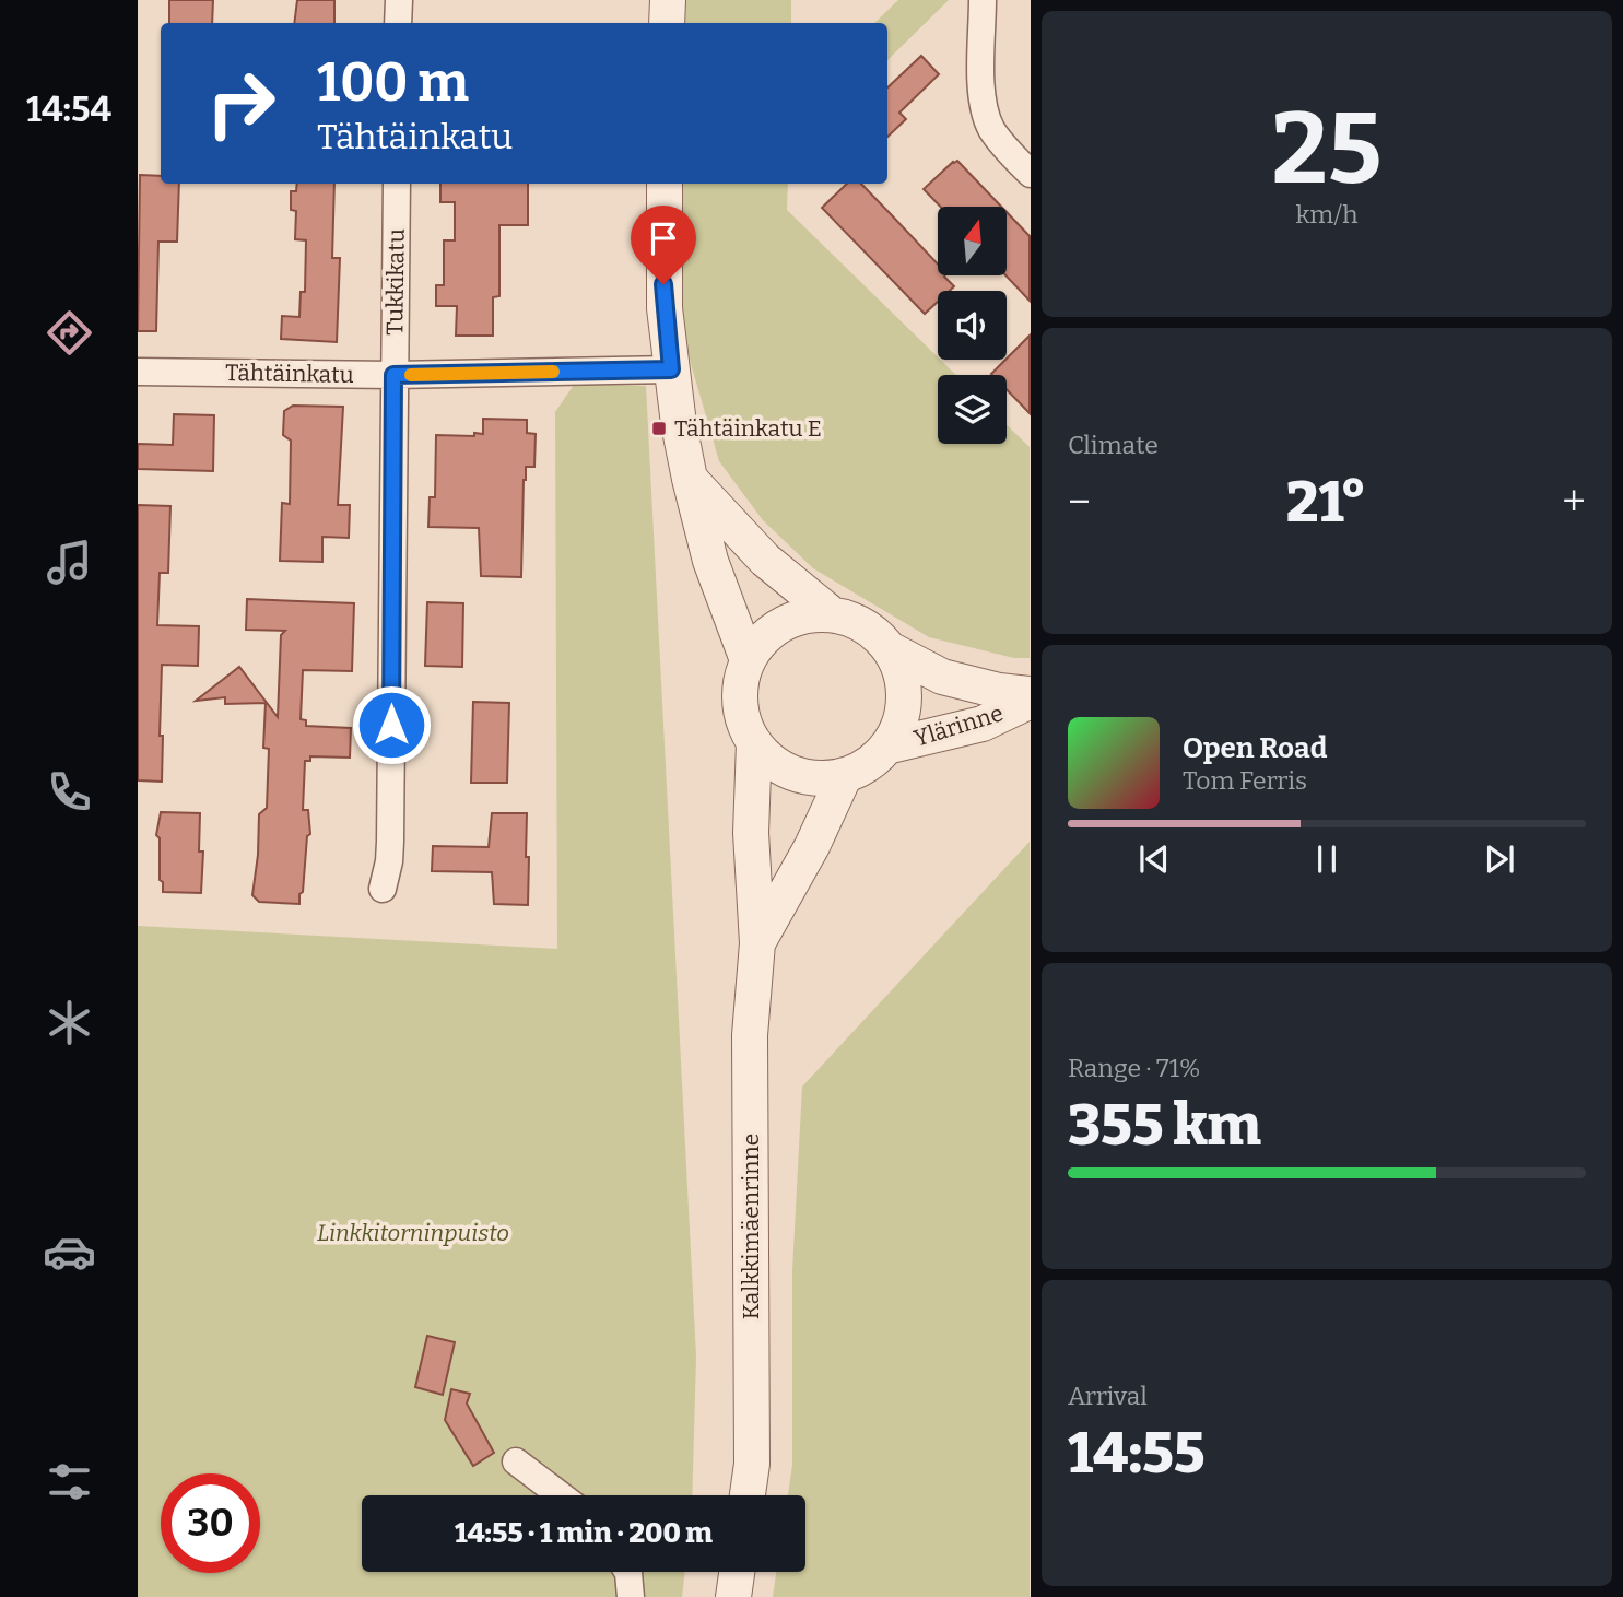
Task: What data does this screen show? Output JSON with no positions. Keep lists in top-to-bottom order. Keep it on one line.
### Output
{"streets":{"street":["Tukkikatu","Tähtäinkatu","Ylärinne","Kalkkimäenrinne"]},"crossings":[["Tukkikatu","Tähtäinkatu"],["Ylärinne","Kalkkimäenrinne"]],"parks":["Linkkitorninpuisto"],"places":{"transit":["Tähtäinkatu E"]},"north":"top","page":{"tabs":"14:54","tile":[["25","km/h"],"Climate",["Range · 71%","355 km"],["Arrival","14:55"]],"turn":["100 m","Tähtäinkatu"],"heat":["−","21°","+"],"song":["Open Road","Tom Ferris"],"limit":"30","trip":"14:55 · 1 min · 200 m"}}
